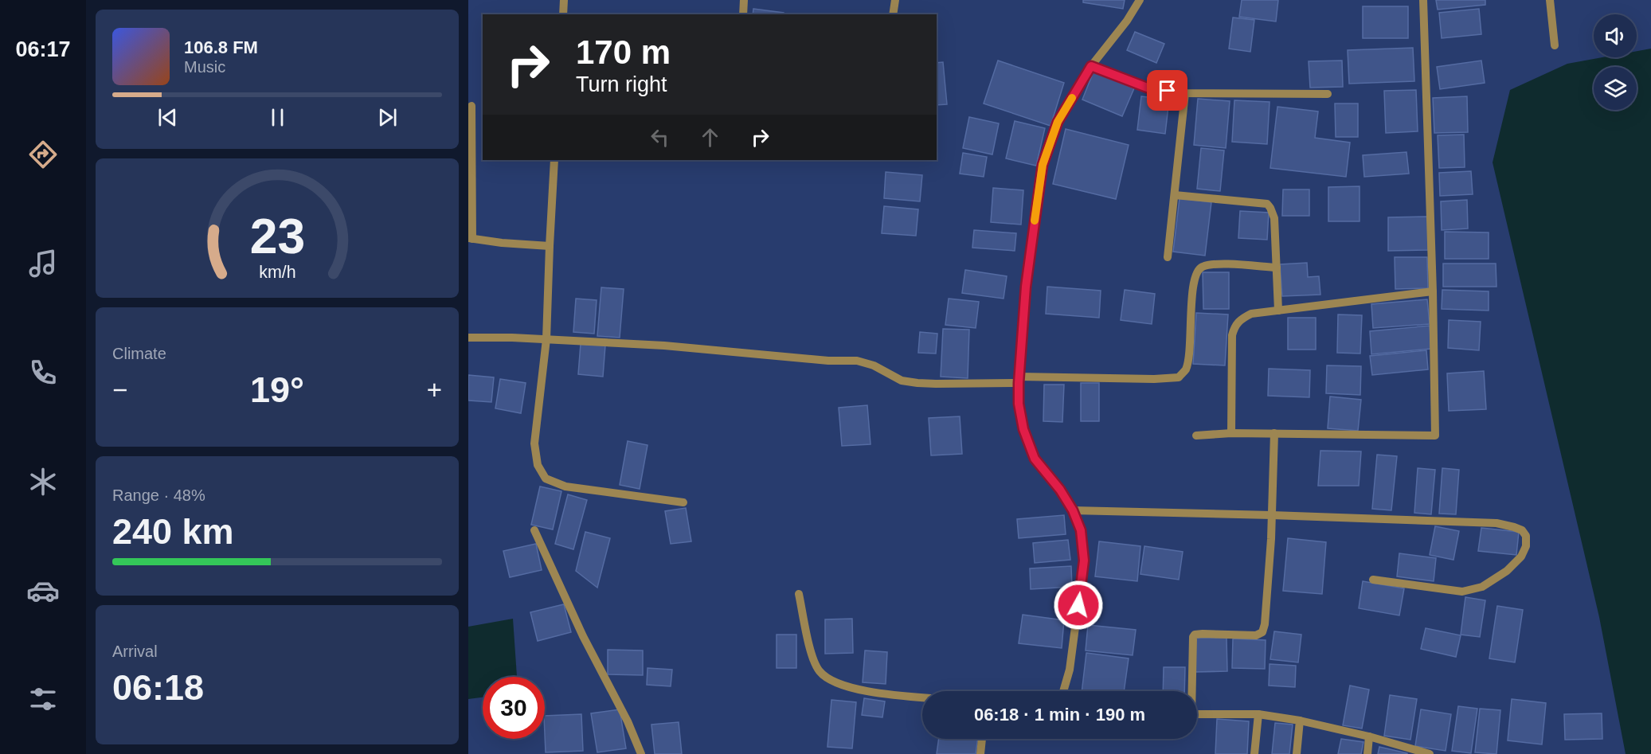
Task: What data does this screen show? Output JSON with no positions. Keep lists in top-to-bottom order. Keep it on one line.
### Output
{"page":{"tabs":"06:17","turn":["170 m","Turn right"],"song":["106.8 FM","Music"],"tile":["Climate",["Range · 48%","240 km"],["Arrival","06:18"]],"heat":["−","19°","+"],"limit":"30","trip":"06:18 · 1 min · 190 m","gauge":["23","km/h"]}}
